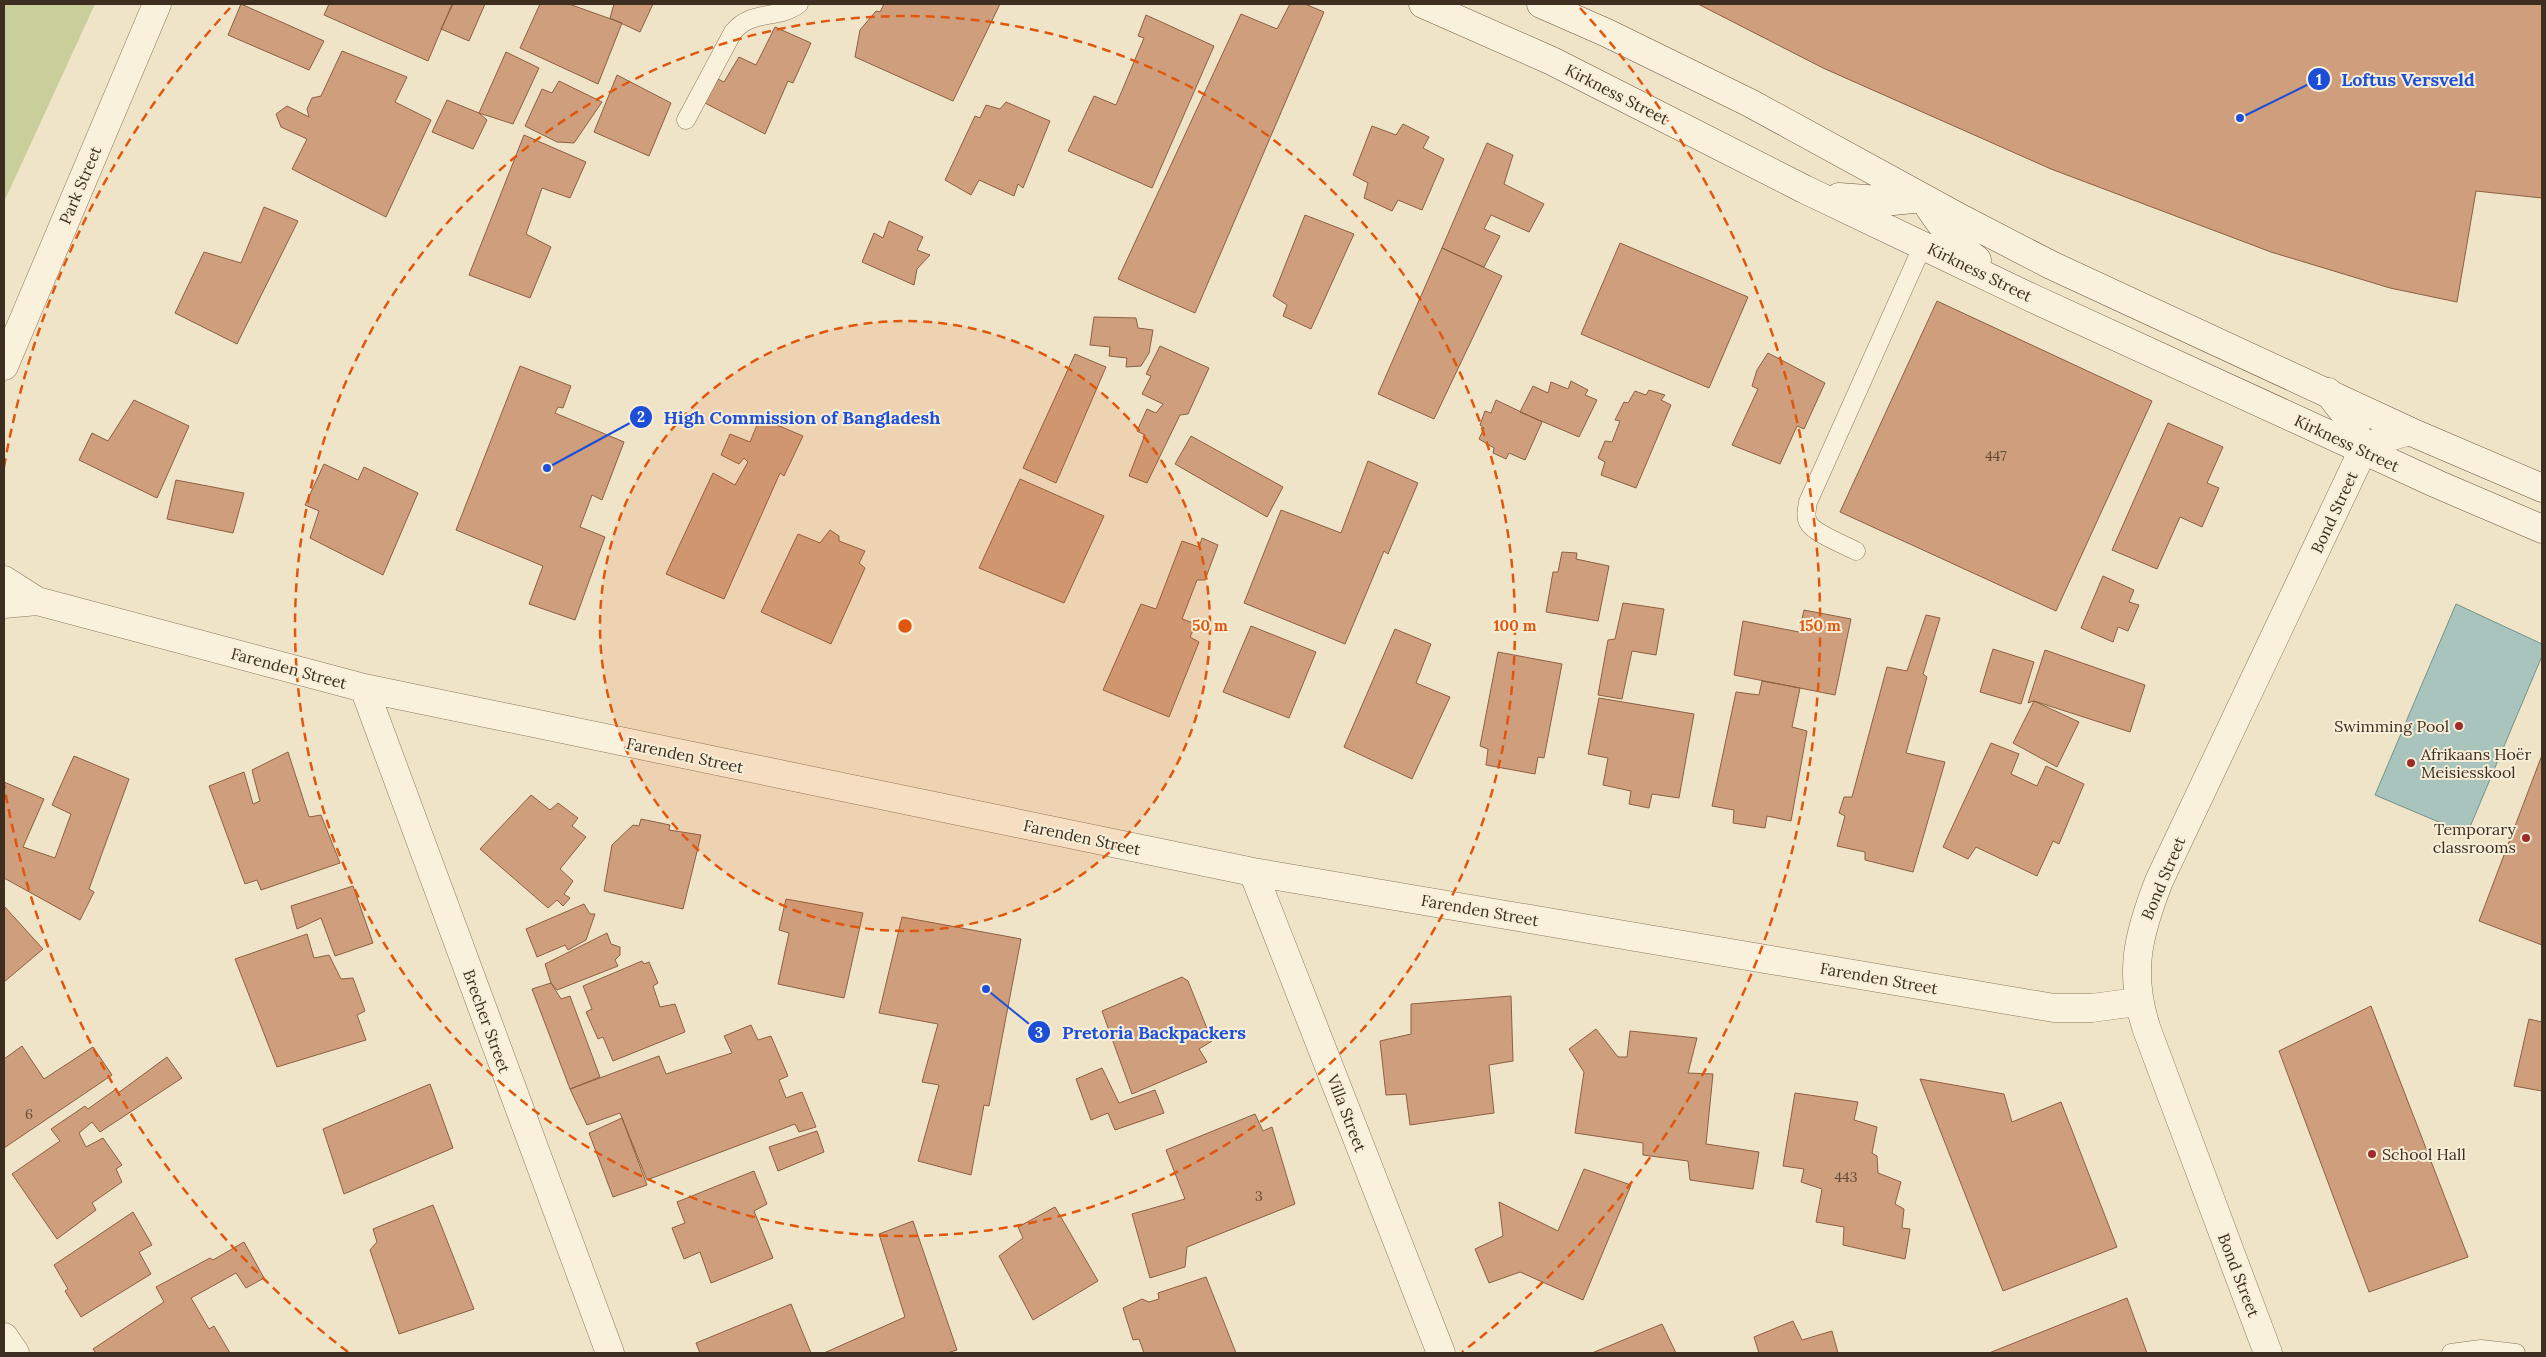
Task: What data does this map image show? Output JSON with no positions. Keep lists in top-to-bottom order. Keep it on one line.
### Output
{"streets":{"street":["Kirkness Street","Park Street","Bond Street","Farenden Street","Brecher Street","Villa Street"]},"crossings":[["Kirkness Street","Bond Street"],["Bond Street","Farenden Street"],["Farenden Street","Brecher Street"],["Farenden Street","Villa Street"]],"places":["Loftus Versveld","High Commission of Bangladesh","Swimming Pool","Afrikaans Hoër Meisiesskool","Temporary classrooms","Pretoria Backpackers","School Hall"],"house_numbers":["447","6","443","3"],"rings":["50 m","100 m","150 m"]}
